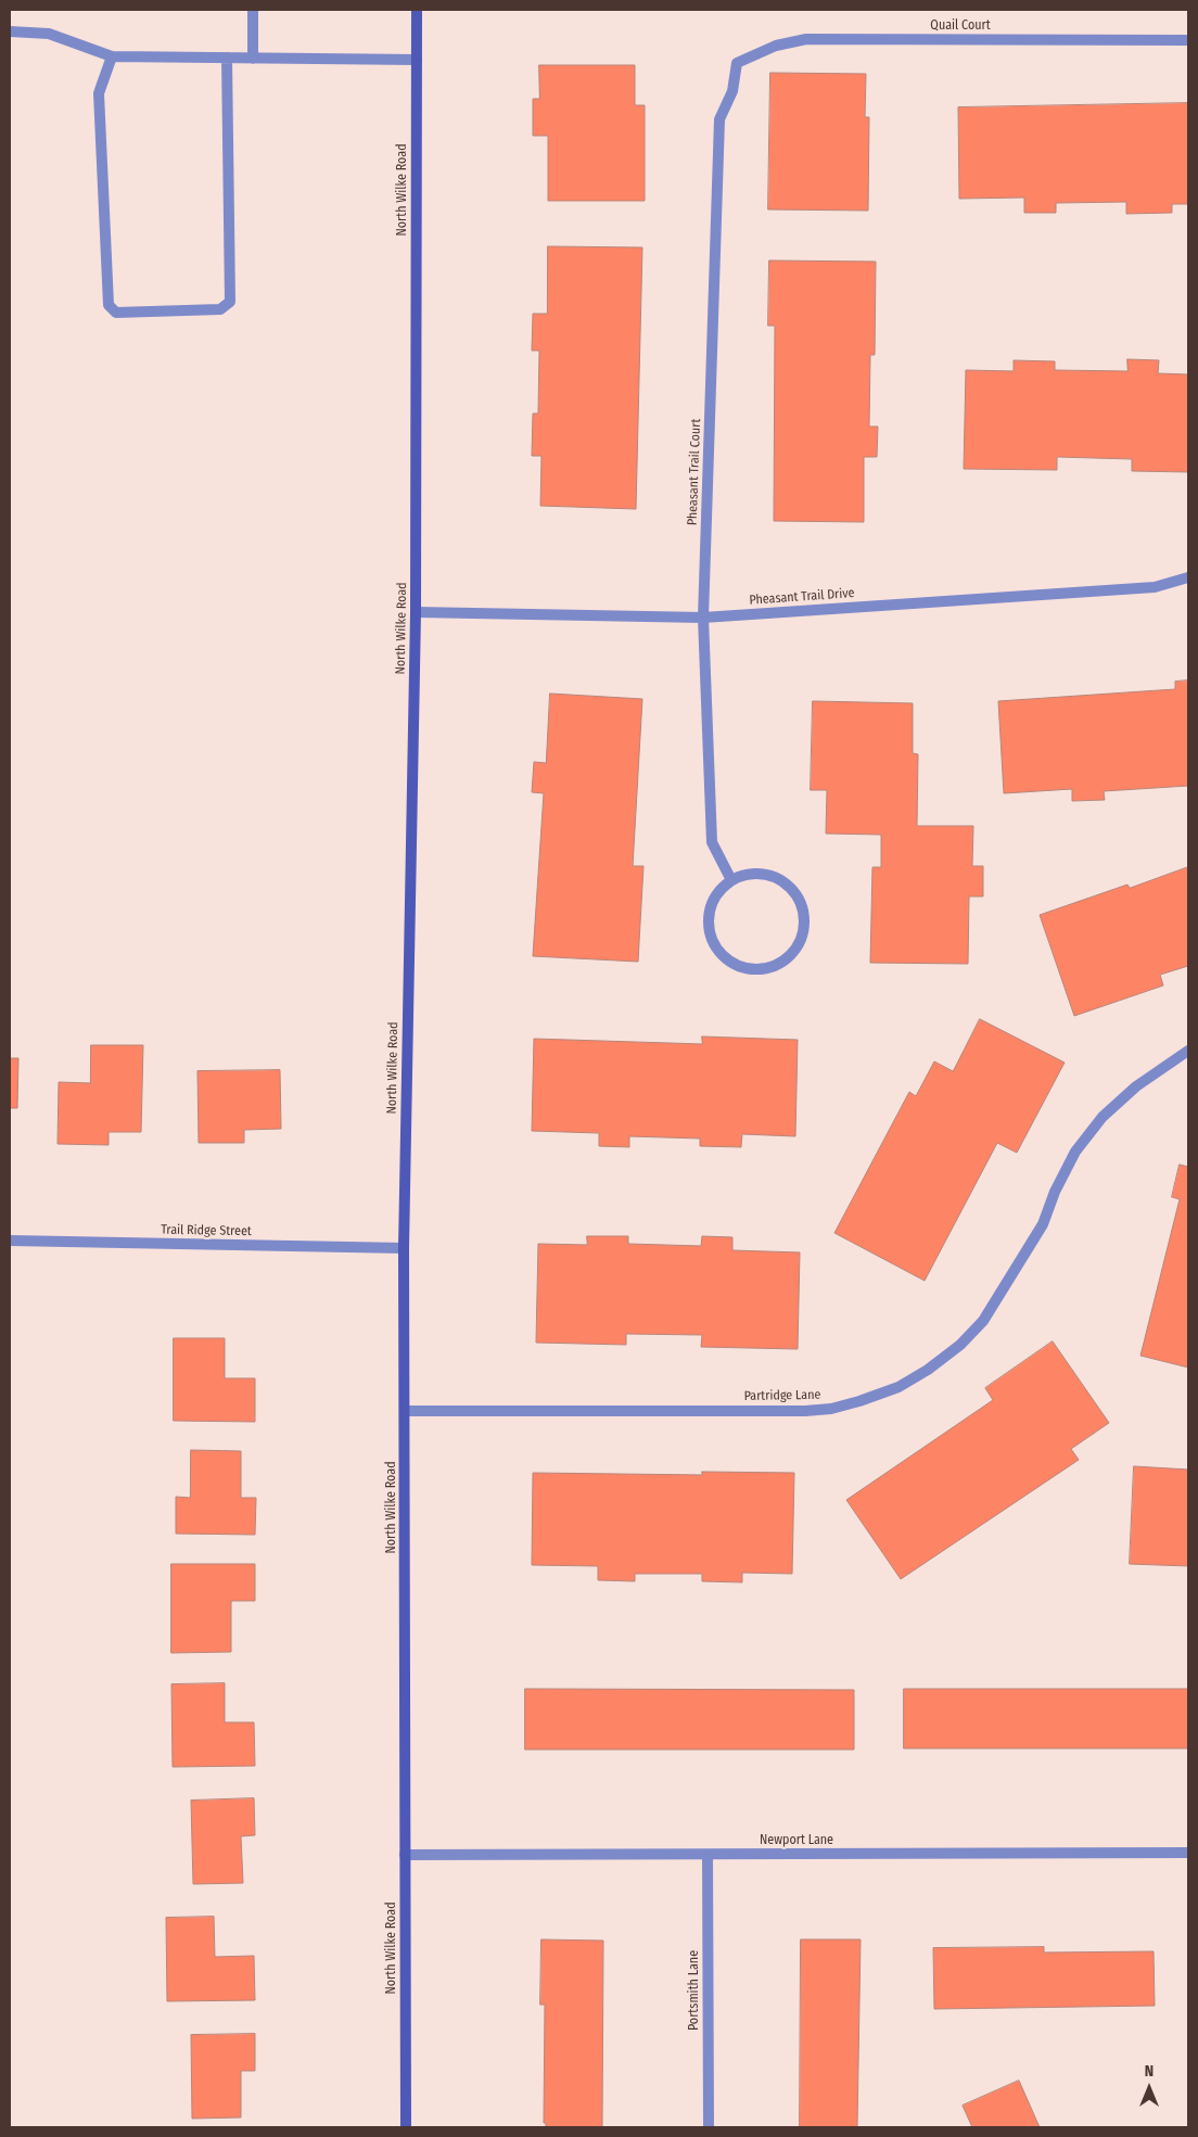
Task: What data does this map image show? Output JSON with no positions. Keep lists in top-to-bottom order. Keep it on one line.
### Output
{"streets":{"street":["Quail Court","North Wilke Road","Pheasant Trail Court","Pheasant Trail Drive","Trail Ridge Street","Partridge Lane","Newport Lane","Portsmith Lane"]},"crossings":[["Quail Court","Pheasant Trail Court"],["North Wilke Road","Pheasant Trail Drive"],["North Wilke Road","Trail Ridge Street"],["North Wilke Road","Partridge Lane"],["North Wilke Road","Newport Lane"],["Pheasant Trail Court","Pheasant Trail Drive"],["Newport Lane","Portsmith Lane"]],"north":"top"}
